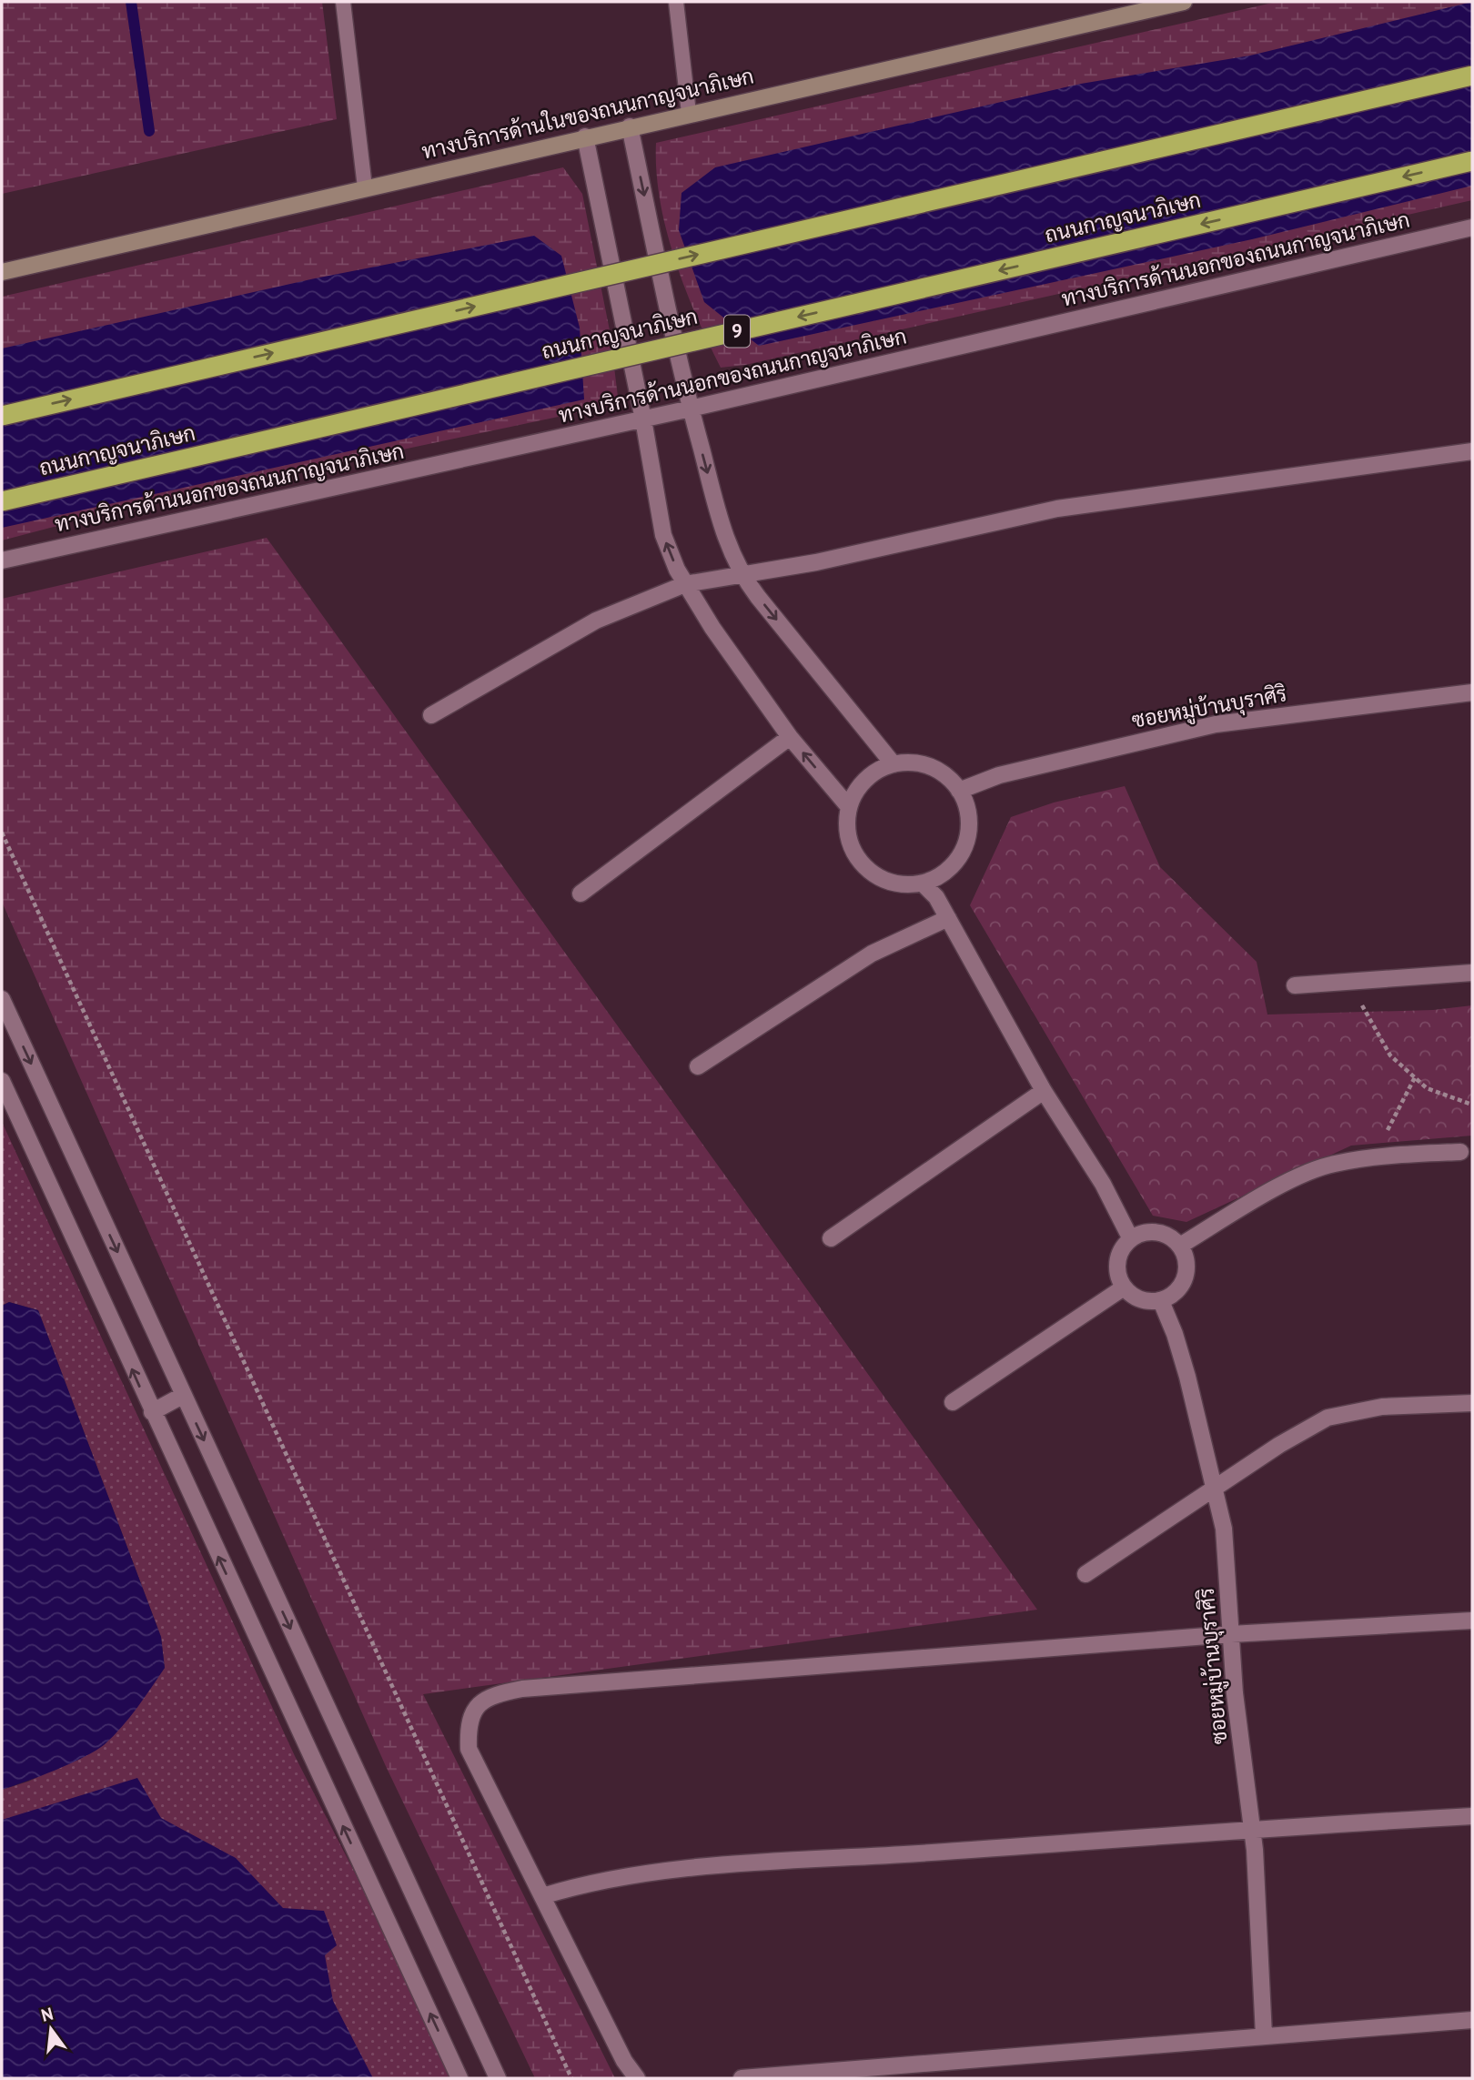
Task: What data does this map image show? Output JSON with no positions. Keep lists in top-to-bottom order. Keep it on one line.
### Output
{"streets":{"highway":["ถนนกาญจนาภิเษก","9"],"main road":["ทางบริการด้านในของถนนกาญจนาภิเษก"],"street":["ทางบริการด้านนอกของถนนกาญจนาภิเษก","ซอยหมู่บ้านบุราศิริ"]},"north":"top"}
